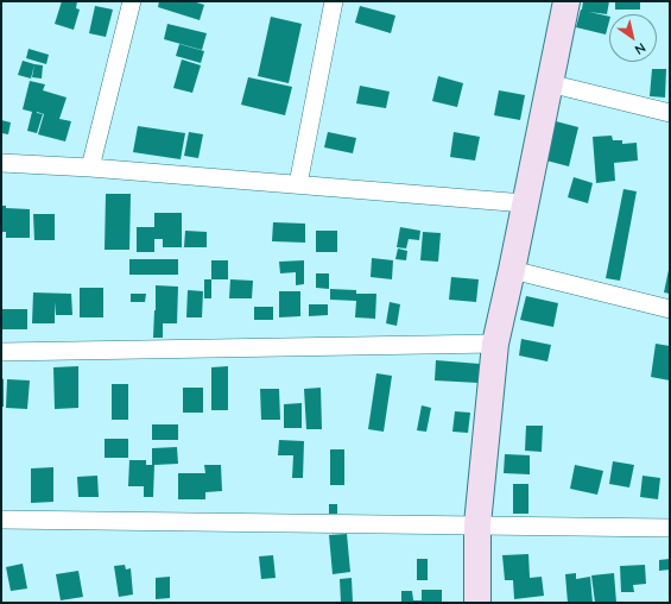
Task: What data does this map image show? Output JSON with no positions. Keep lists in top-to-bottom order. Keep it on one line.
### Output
{"north":"bottom right"}
